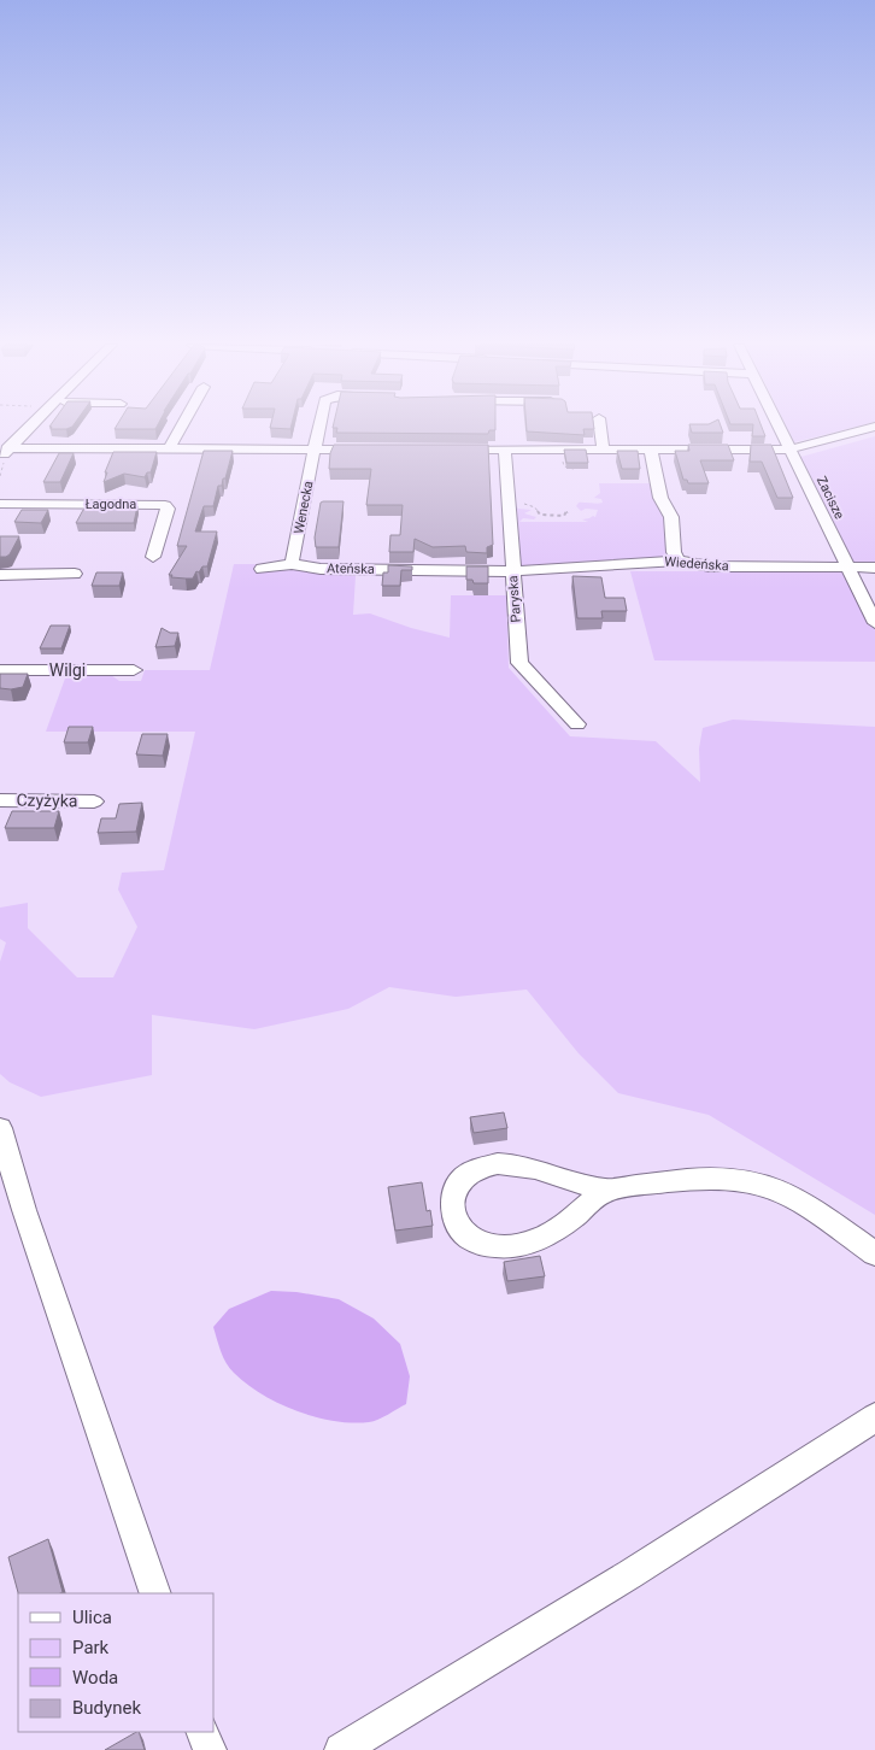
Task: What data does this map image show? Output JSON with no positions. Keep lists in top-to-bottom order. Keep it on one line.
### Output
{"streets":{"street":["Zacisze","Łagodna","Wenecka","Wiedeńska","Ateńska","Paryska","Wilgi","Czyżyka"]},"crossings":[["Zacisze","Wiedeńska"],["Wenecka","Ateńska"],["Wiedeńska","Ateńska"],["Wiedeńska","Paryska"],["Ateńska","Paryska"]],"legend":["Ulica","Park","Woda","Budynek"]}
